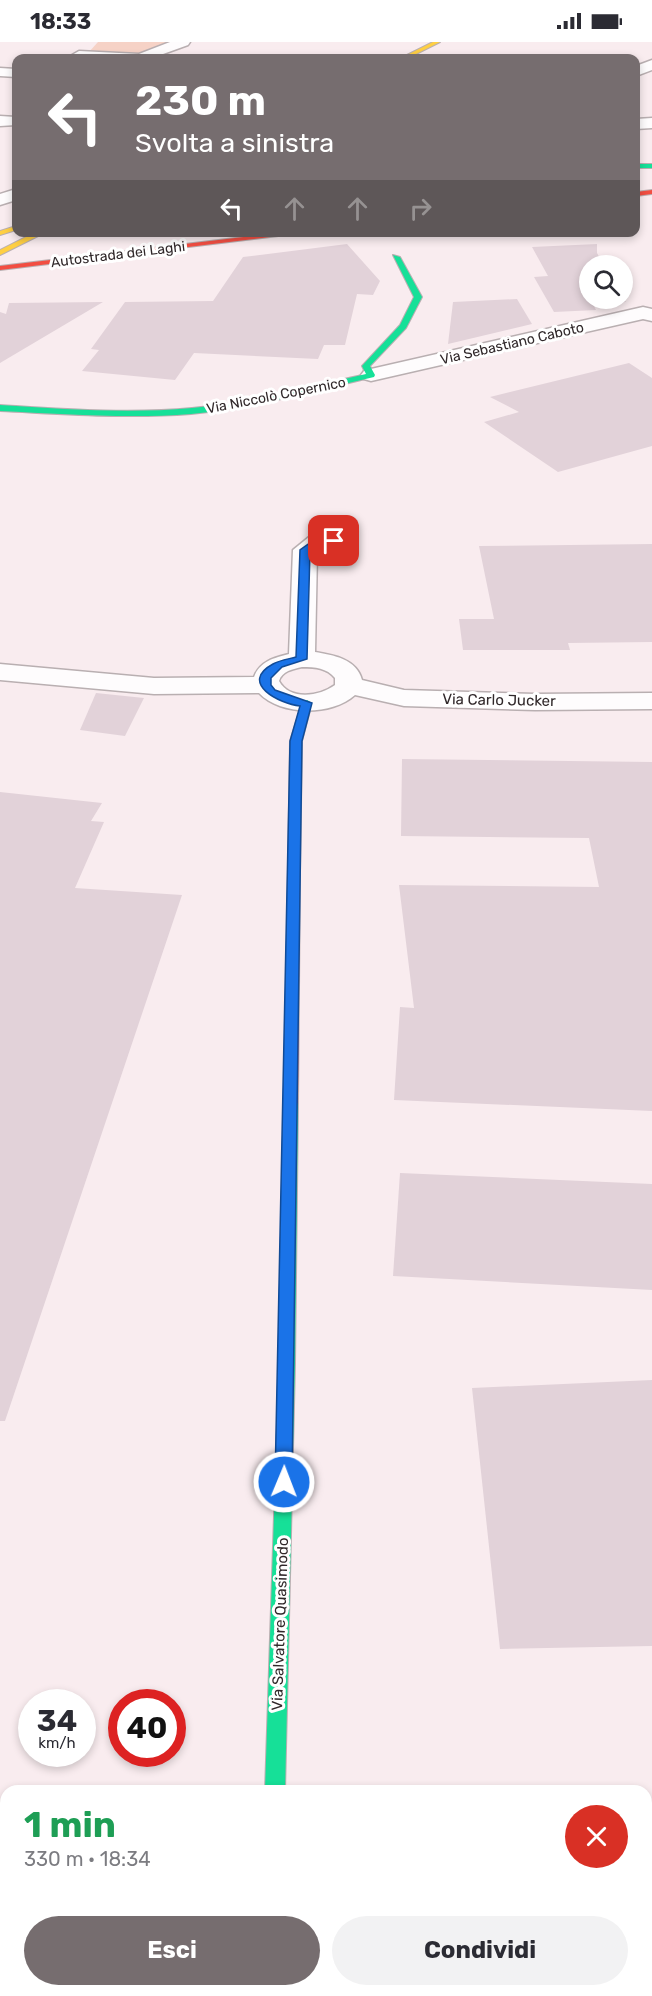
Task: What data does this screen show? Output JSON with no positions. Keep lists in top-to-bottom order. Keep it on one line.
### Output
{"streets":{"main road":["Autostrada dei Laghi","Via Niccolò Copernico","Via Salvatore Quasimodo"],"street":["Via Sebastiano Caboto","Via Carlo Jucker"]},"crossings":[["Via Sebastiano Caboto","Via Niccolò Copernico"]],"page":{"status":"18:33","turn":["230 m","Svolta a sinistra"],"speed":"34 km/h","limit":"40","heading":["1 min","330 m · 18:34"],"buttons":["Esci","Condividi"]}}
